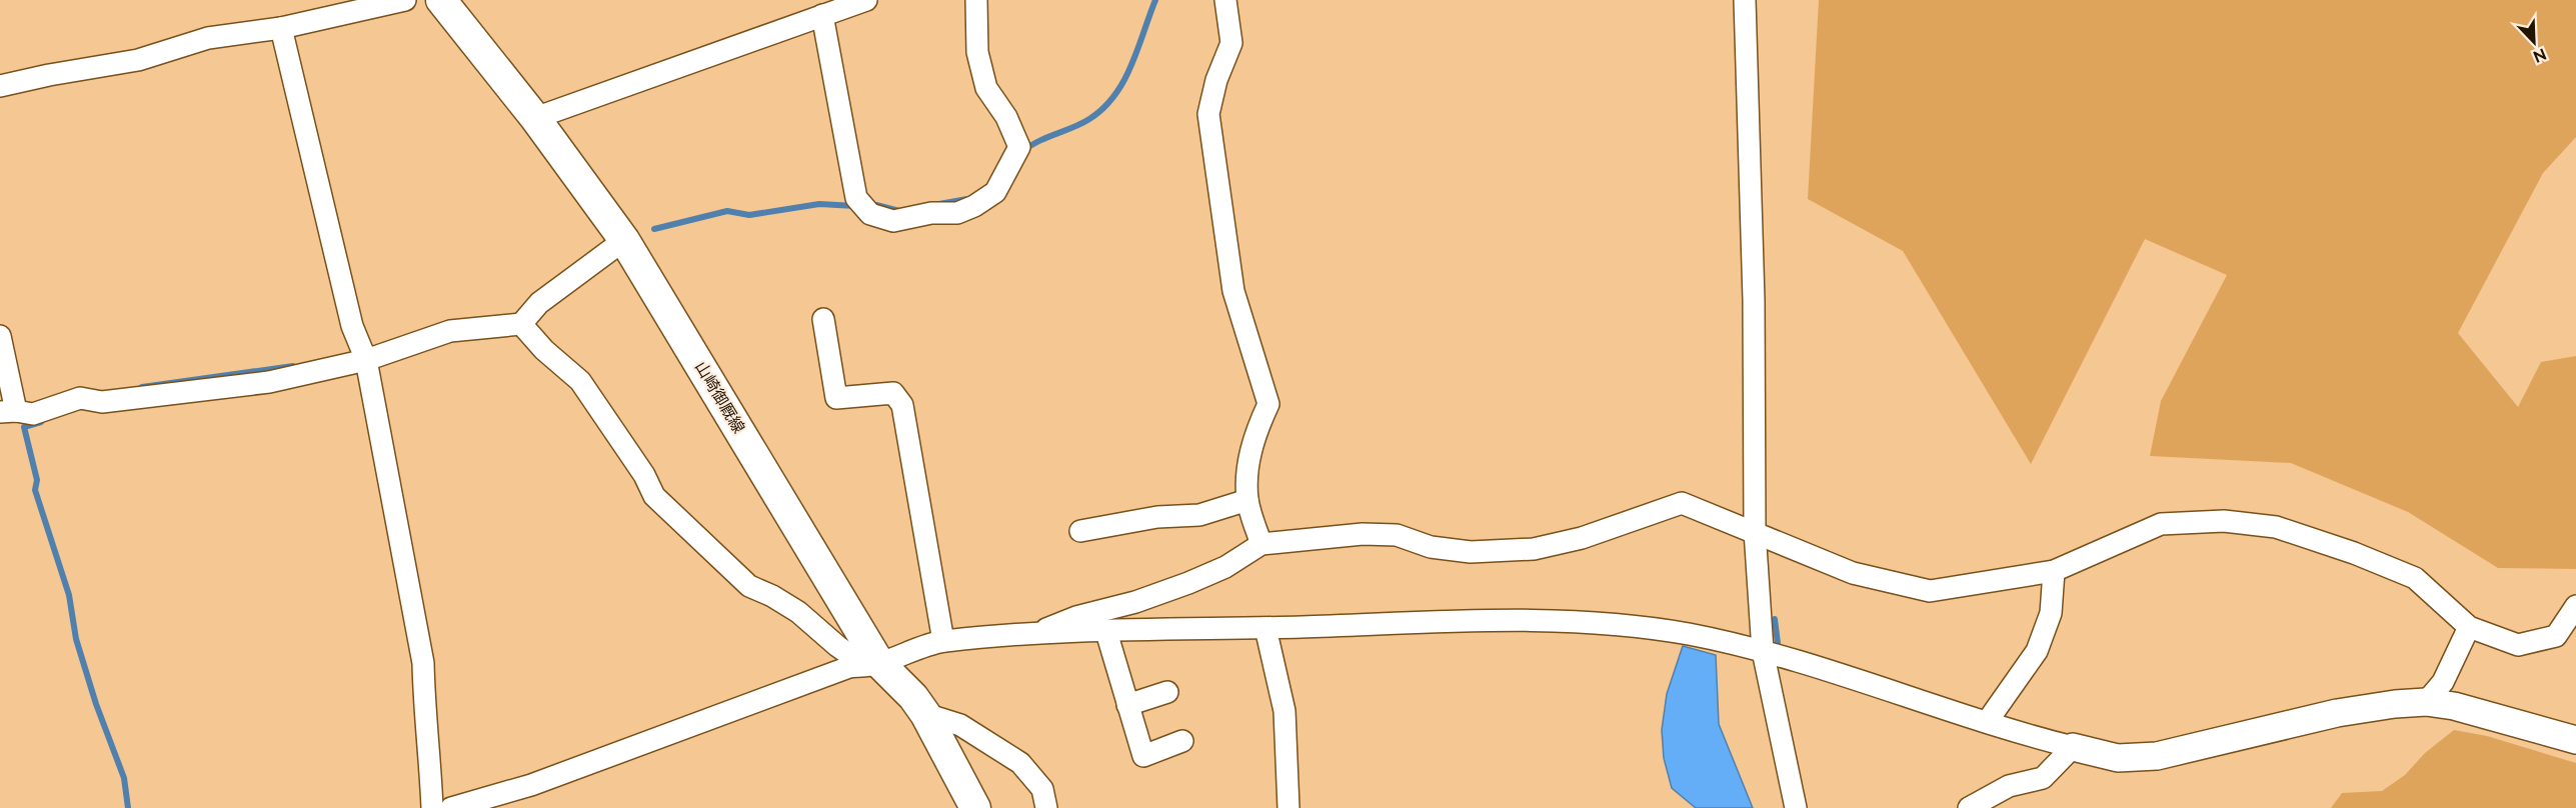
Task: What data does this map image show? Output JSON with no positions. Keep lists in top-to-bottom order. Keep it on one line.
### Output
{"streets":{"main road":["山崎御厩線"]},"north":"bottom right"}
